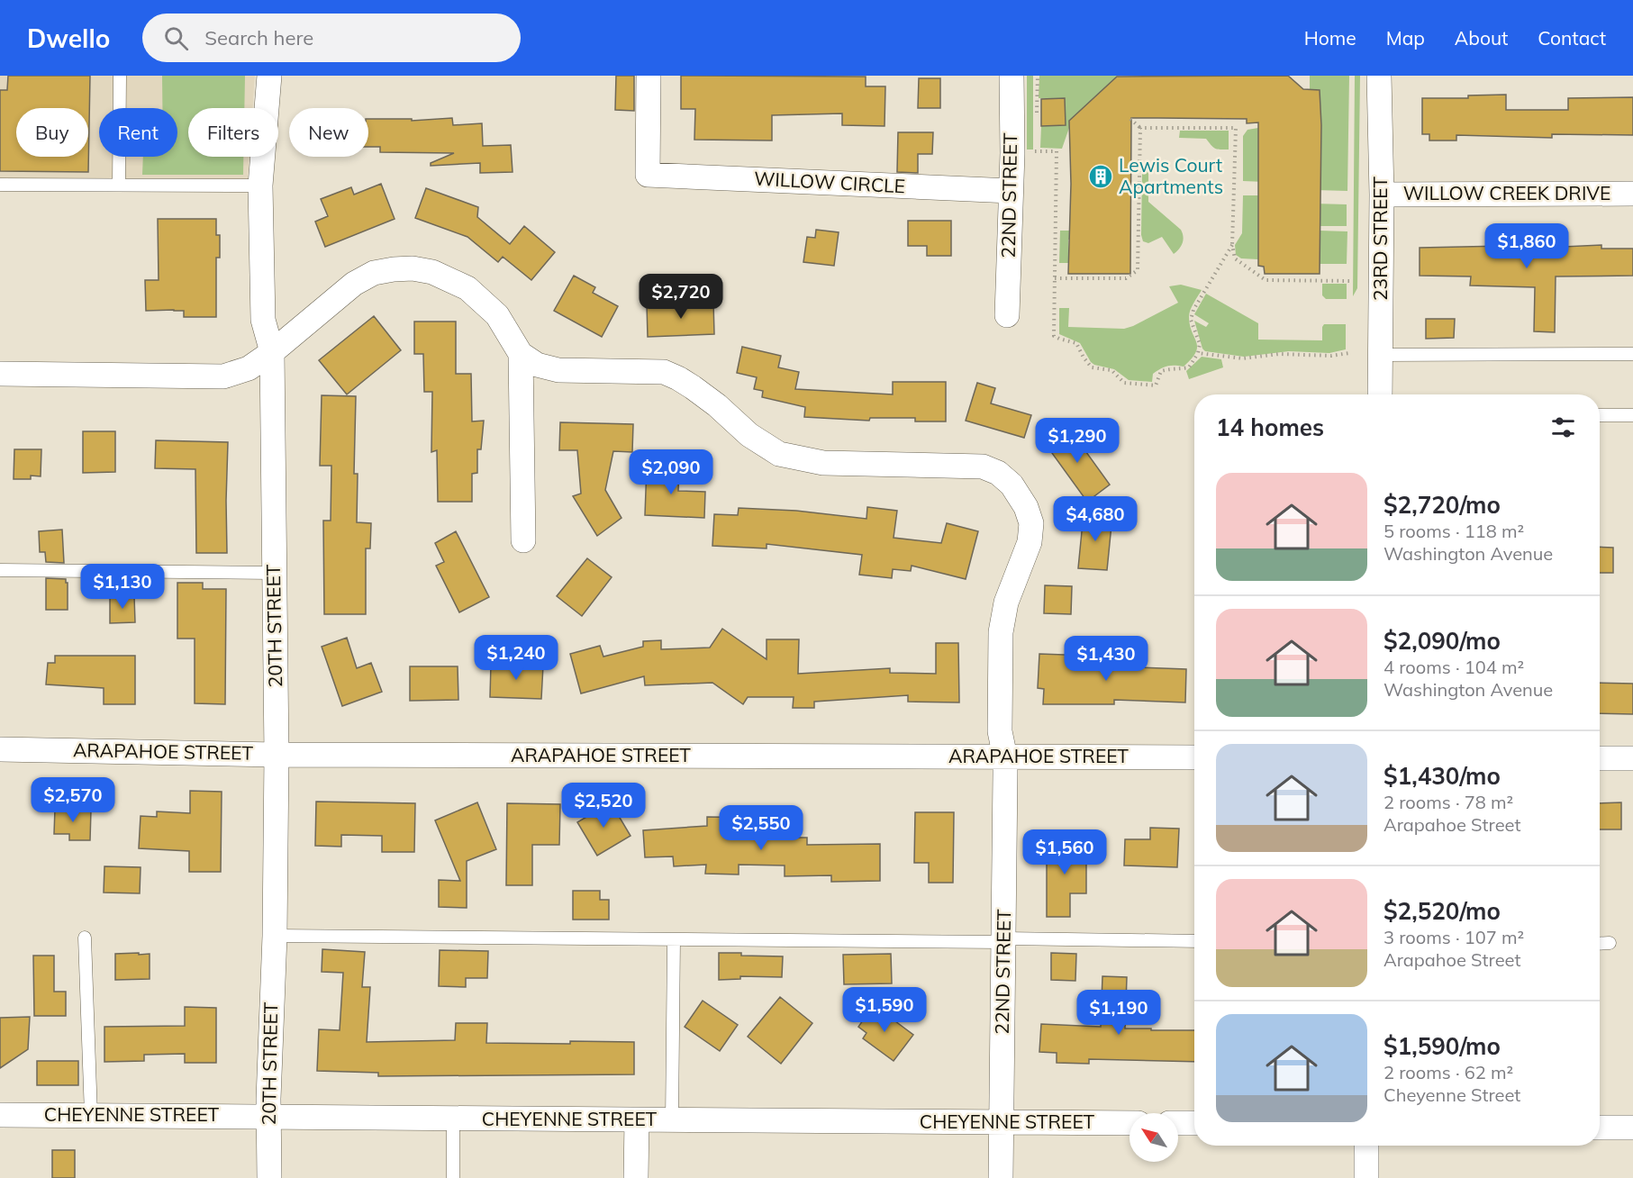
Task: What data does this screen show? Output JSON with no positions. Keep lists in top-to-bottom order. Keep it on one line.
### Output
{"streets":{"street":["WILLOW CIRCLE","WILLOW CREEK DRIVE","22ND STREET","23RD STREET","20TH STREET","ARAPAHOE STREET","CHEYENNE STREET"]},"crossings":[["WILLOW CIRCLE","22ND STREET"],["WILLOW CREEK DRIVE","23RD STREET"],["22ND STREET","ARAPAHOE STREET"],["22ND STREET","CHEYENNE STREET"],["20TH STREET","ARAPAHOE STREET"],["20TH STREET","CHEYENNE STREET"]],"places":{"building":["Lewis Court Apartments"]},"north":"top left","page":{"header":"Dwello","search":"Search here","nav":["Home","Map","About","Contact"],"chip":["Buy","Rent","Filters","New"],"price":["$1,860","$2,720","$1,290","$2,090","$4,680","$1,130","$1,240","$1,430","$2,570","$2,520","$2,550","$1,560","$1,590","$1,190"],"heading":"14 homes","list":[{"name":"$2,720/mo","note":"5 rooms · 118 m² · Washington Avenue"},{"name":"$2,090/mo","note":"4 rooms · 104 m² · Washington Avenue"},{"name":"$1,430/mo","note":"2 rooms · 78 m² · Arapahoe Street"},{"name":"$2,520/mo","note":"3 rooms · 107 m² · Arapahoe Street"},{"name":"$1,590/mo","note":"2 rooms · 62 m² · Cheyenne Street"}]}}
